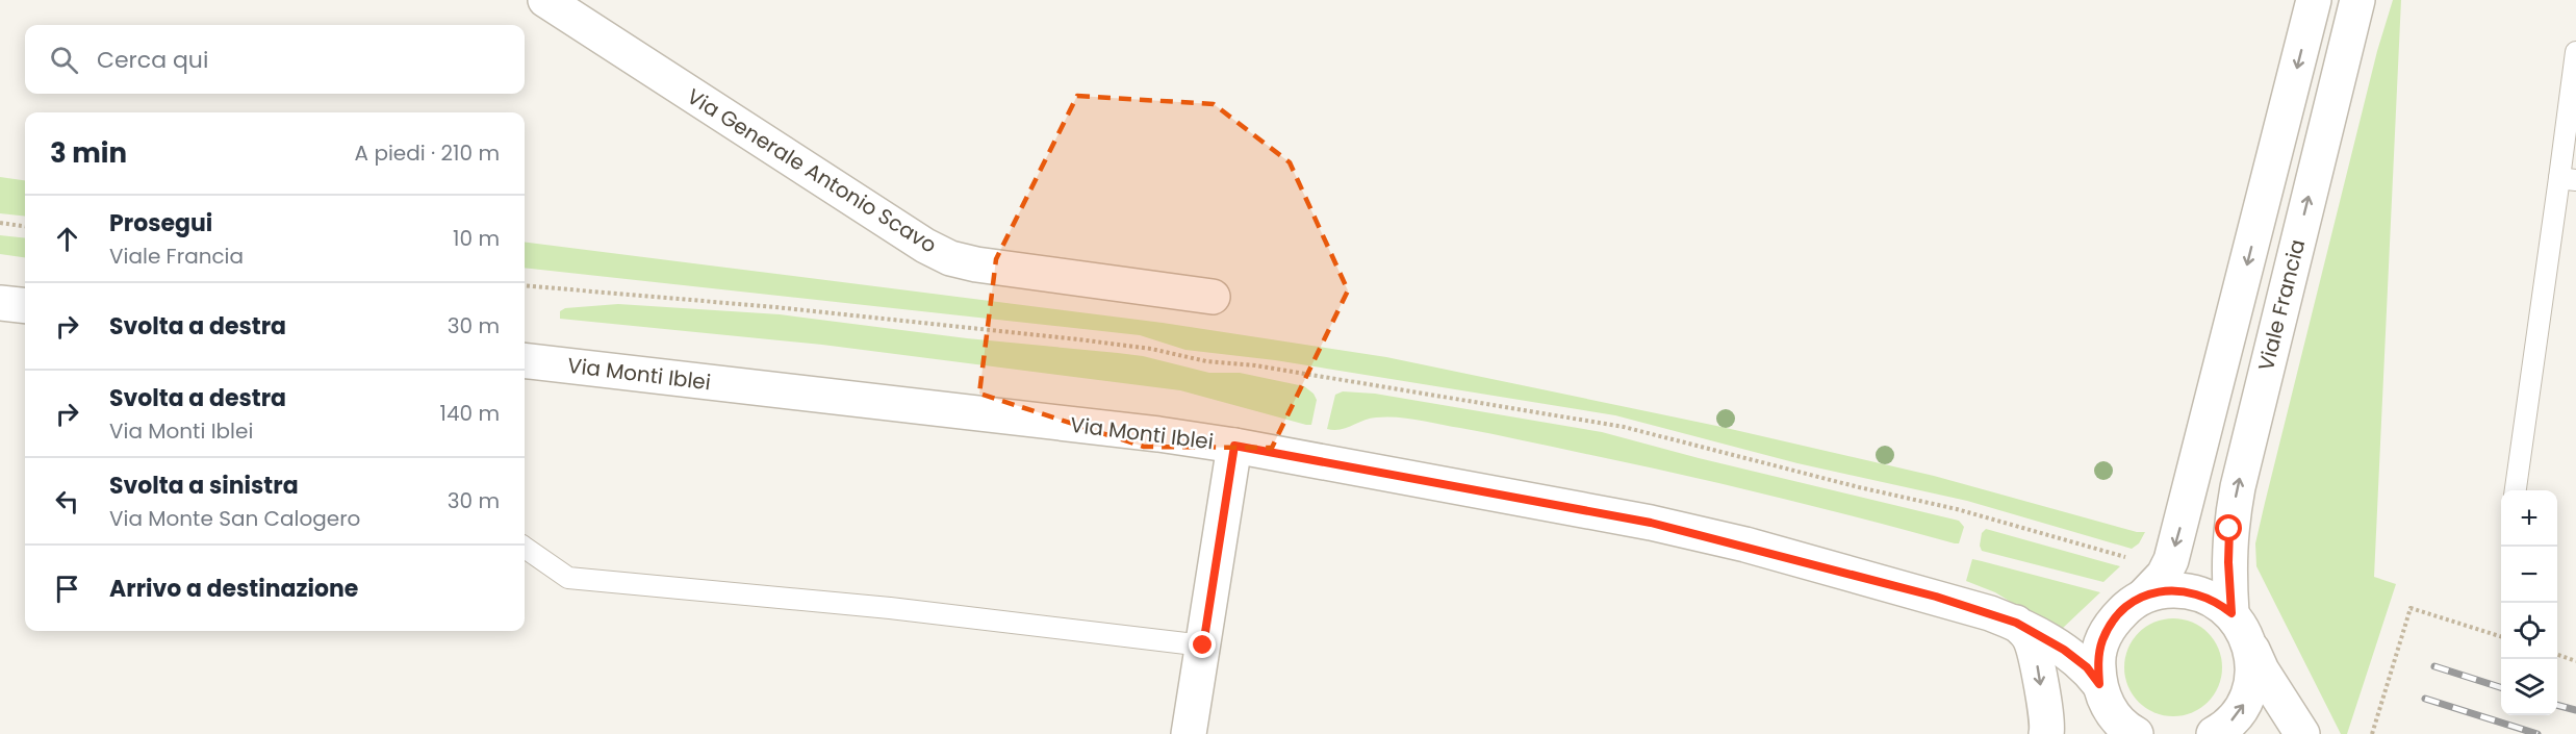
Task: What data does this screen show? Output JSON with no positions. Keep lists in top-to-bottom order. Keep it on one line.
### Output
{"streets":{"street":["Via Generale Antonio Scavo","Viale Francia","Via Monti Iblei"]},"page":{"search":"Cerca qui","heading":["3 min","A piedi · 210 m"],"list":[["Prosegui","Viale Francia","10 m"],["Svolta a destra","30 m"],["Svolta a destra","Via Monti Iblei","140 m"],["Svolta a sinistra","Via Monte San Calogero","30 m"],"Arrivo a destinazione"],"map_buttons":["+","−"]}}
